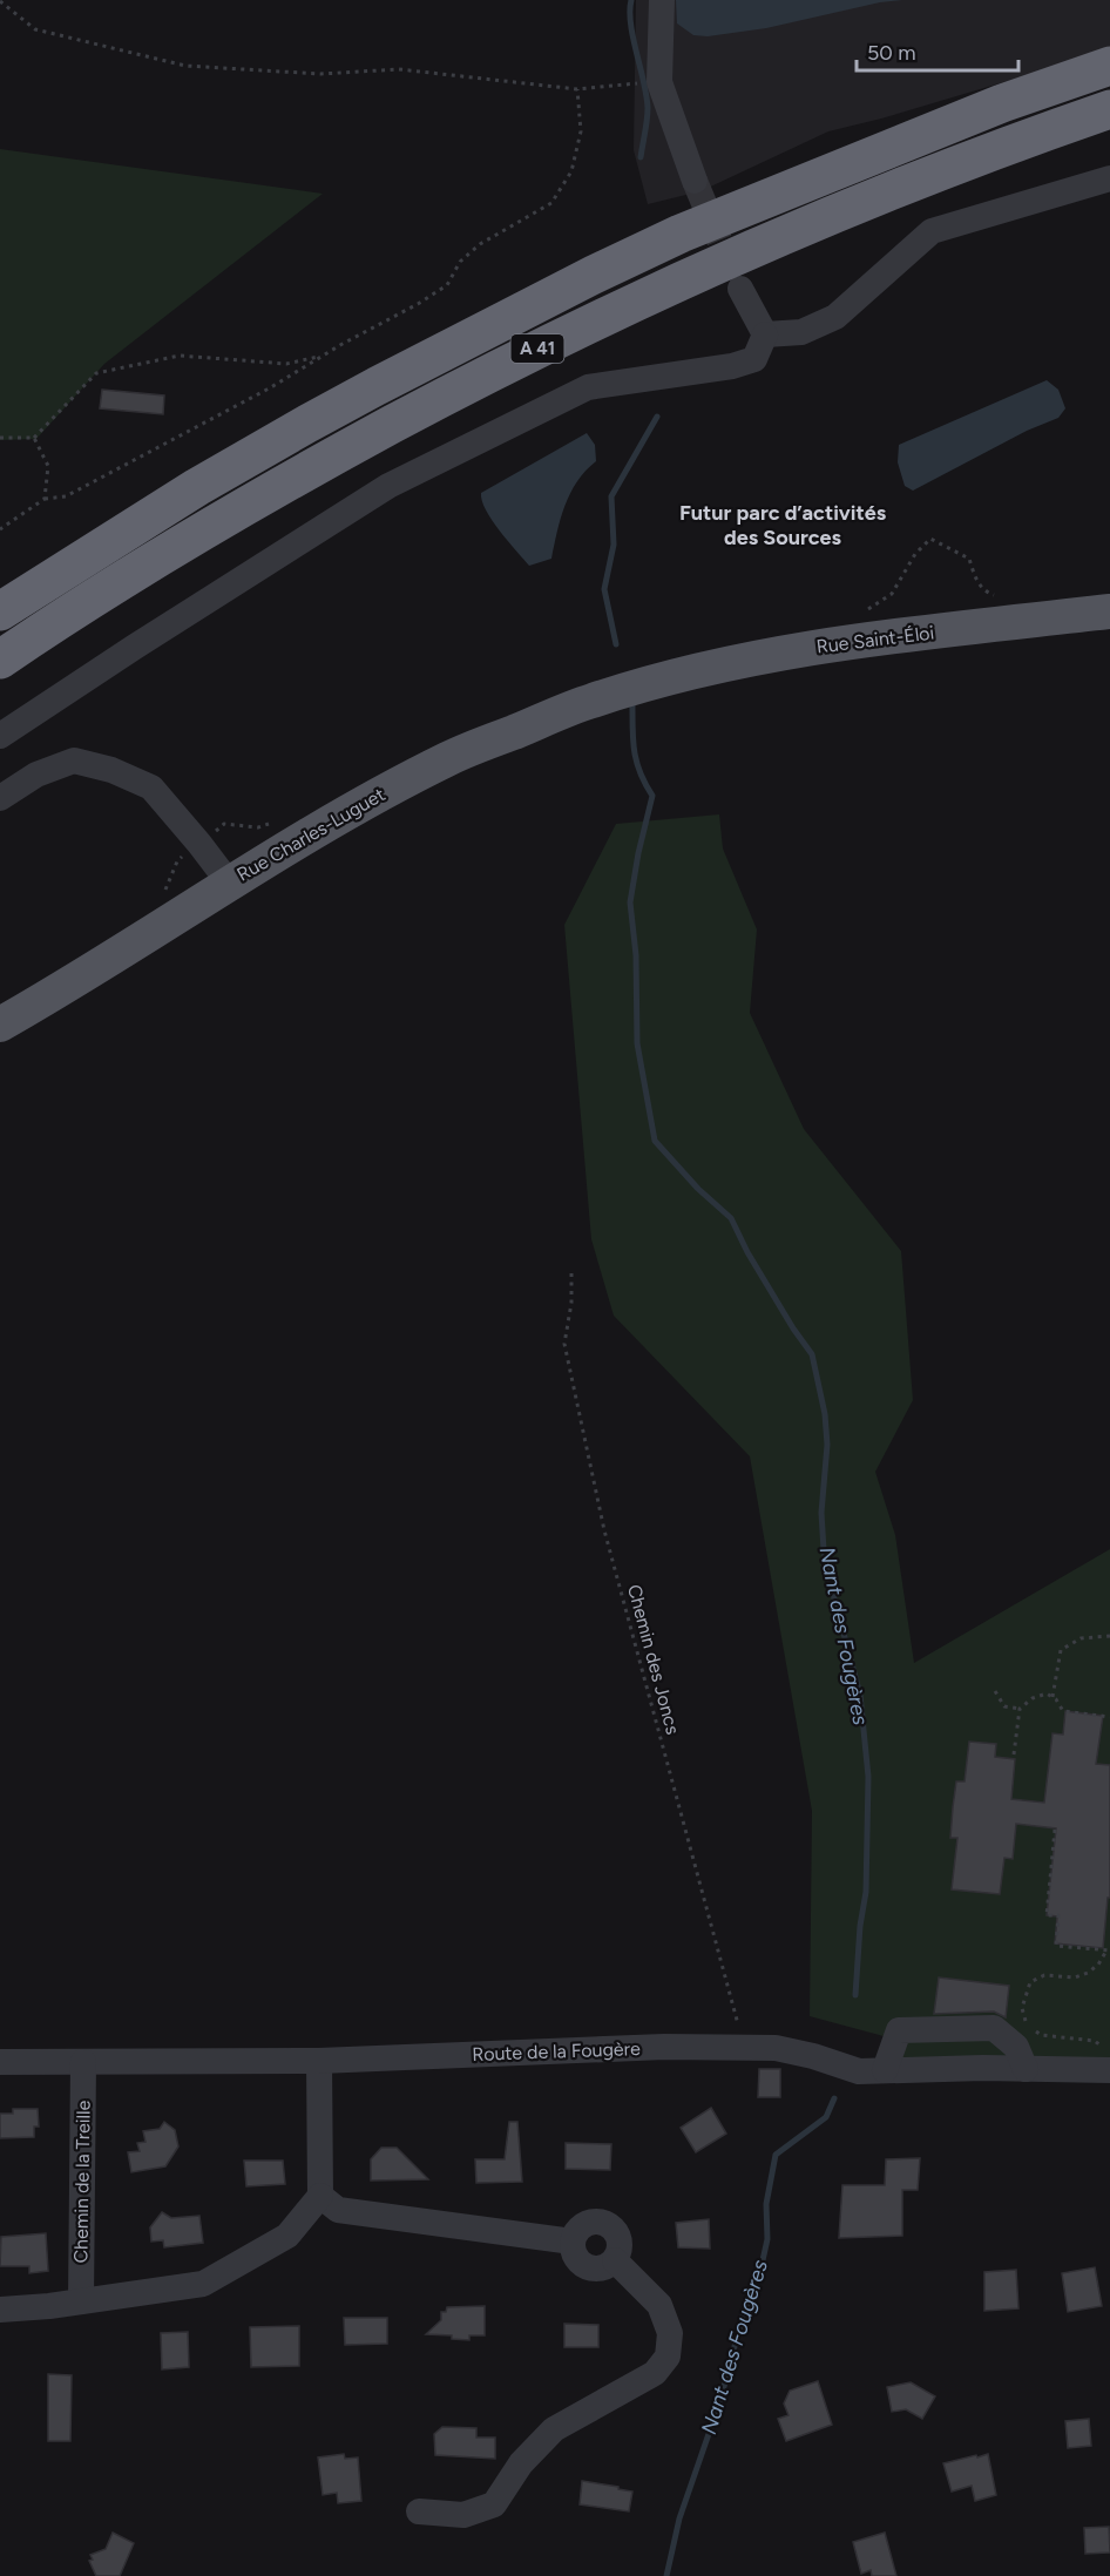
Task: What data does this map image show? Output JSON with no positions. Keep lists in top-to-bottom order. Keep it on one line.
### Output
{"streets":{"highway":["A 41"],"main road":["Rue Saint-Éloi","Rue Charles-Luguet"],"street":["Route de la Fougère","Chemin de la Treille"],"path":["Chemin des Joncs"]},"crossings":[["Rue Saint-Éloi","Rue Charles-Luguet"],["Chemin des Joncs","Route de la Fougère"],["Route de la Fougère","Chemin de la Treille"]],"districts":["Futur parc d’activités des Sources"],"water":["Nant des Fougères"],"scale_bar":"50 m"}
